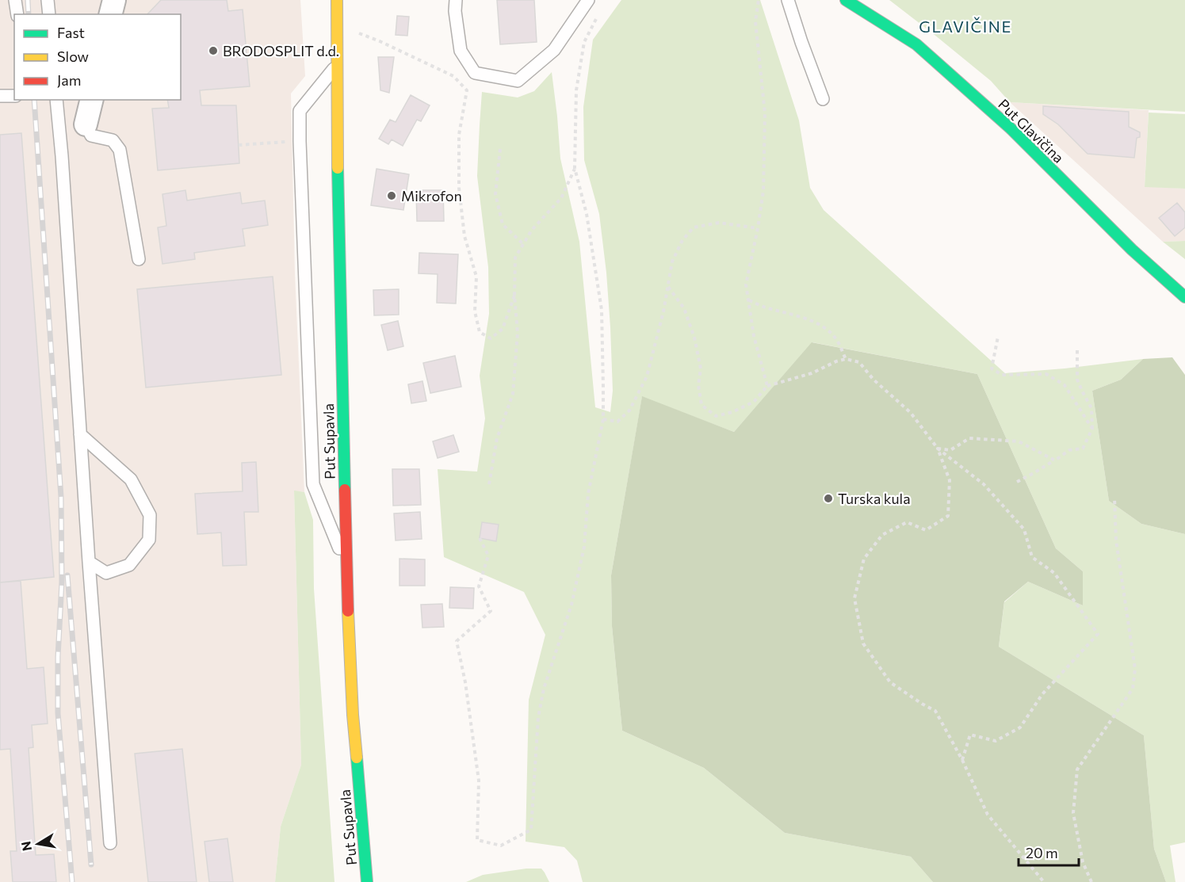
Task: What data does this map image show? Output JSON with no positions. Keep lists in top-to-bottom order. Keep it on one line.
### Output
{"streets":{"street":["Put Glavičina","Put Supavla"]},"districts":["GLAVIČINE"],"places":["BRODOSPLIT d.d.","Mikrofon","Turska kula"],"legend":["Fast","Slow","Jam"],"scale_bar":"20 m","north":"left"}
